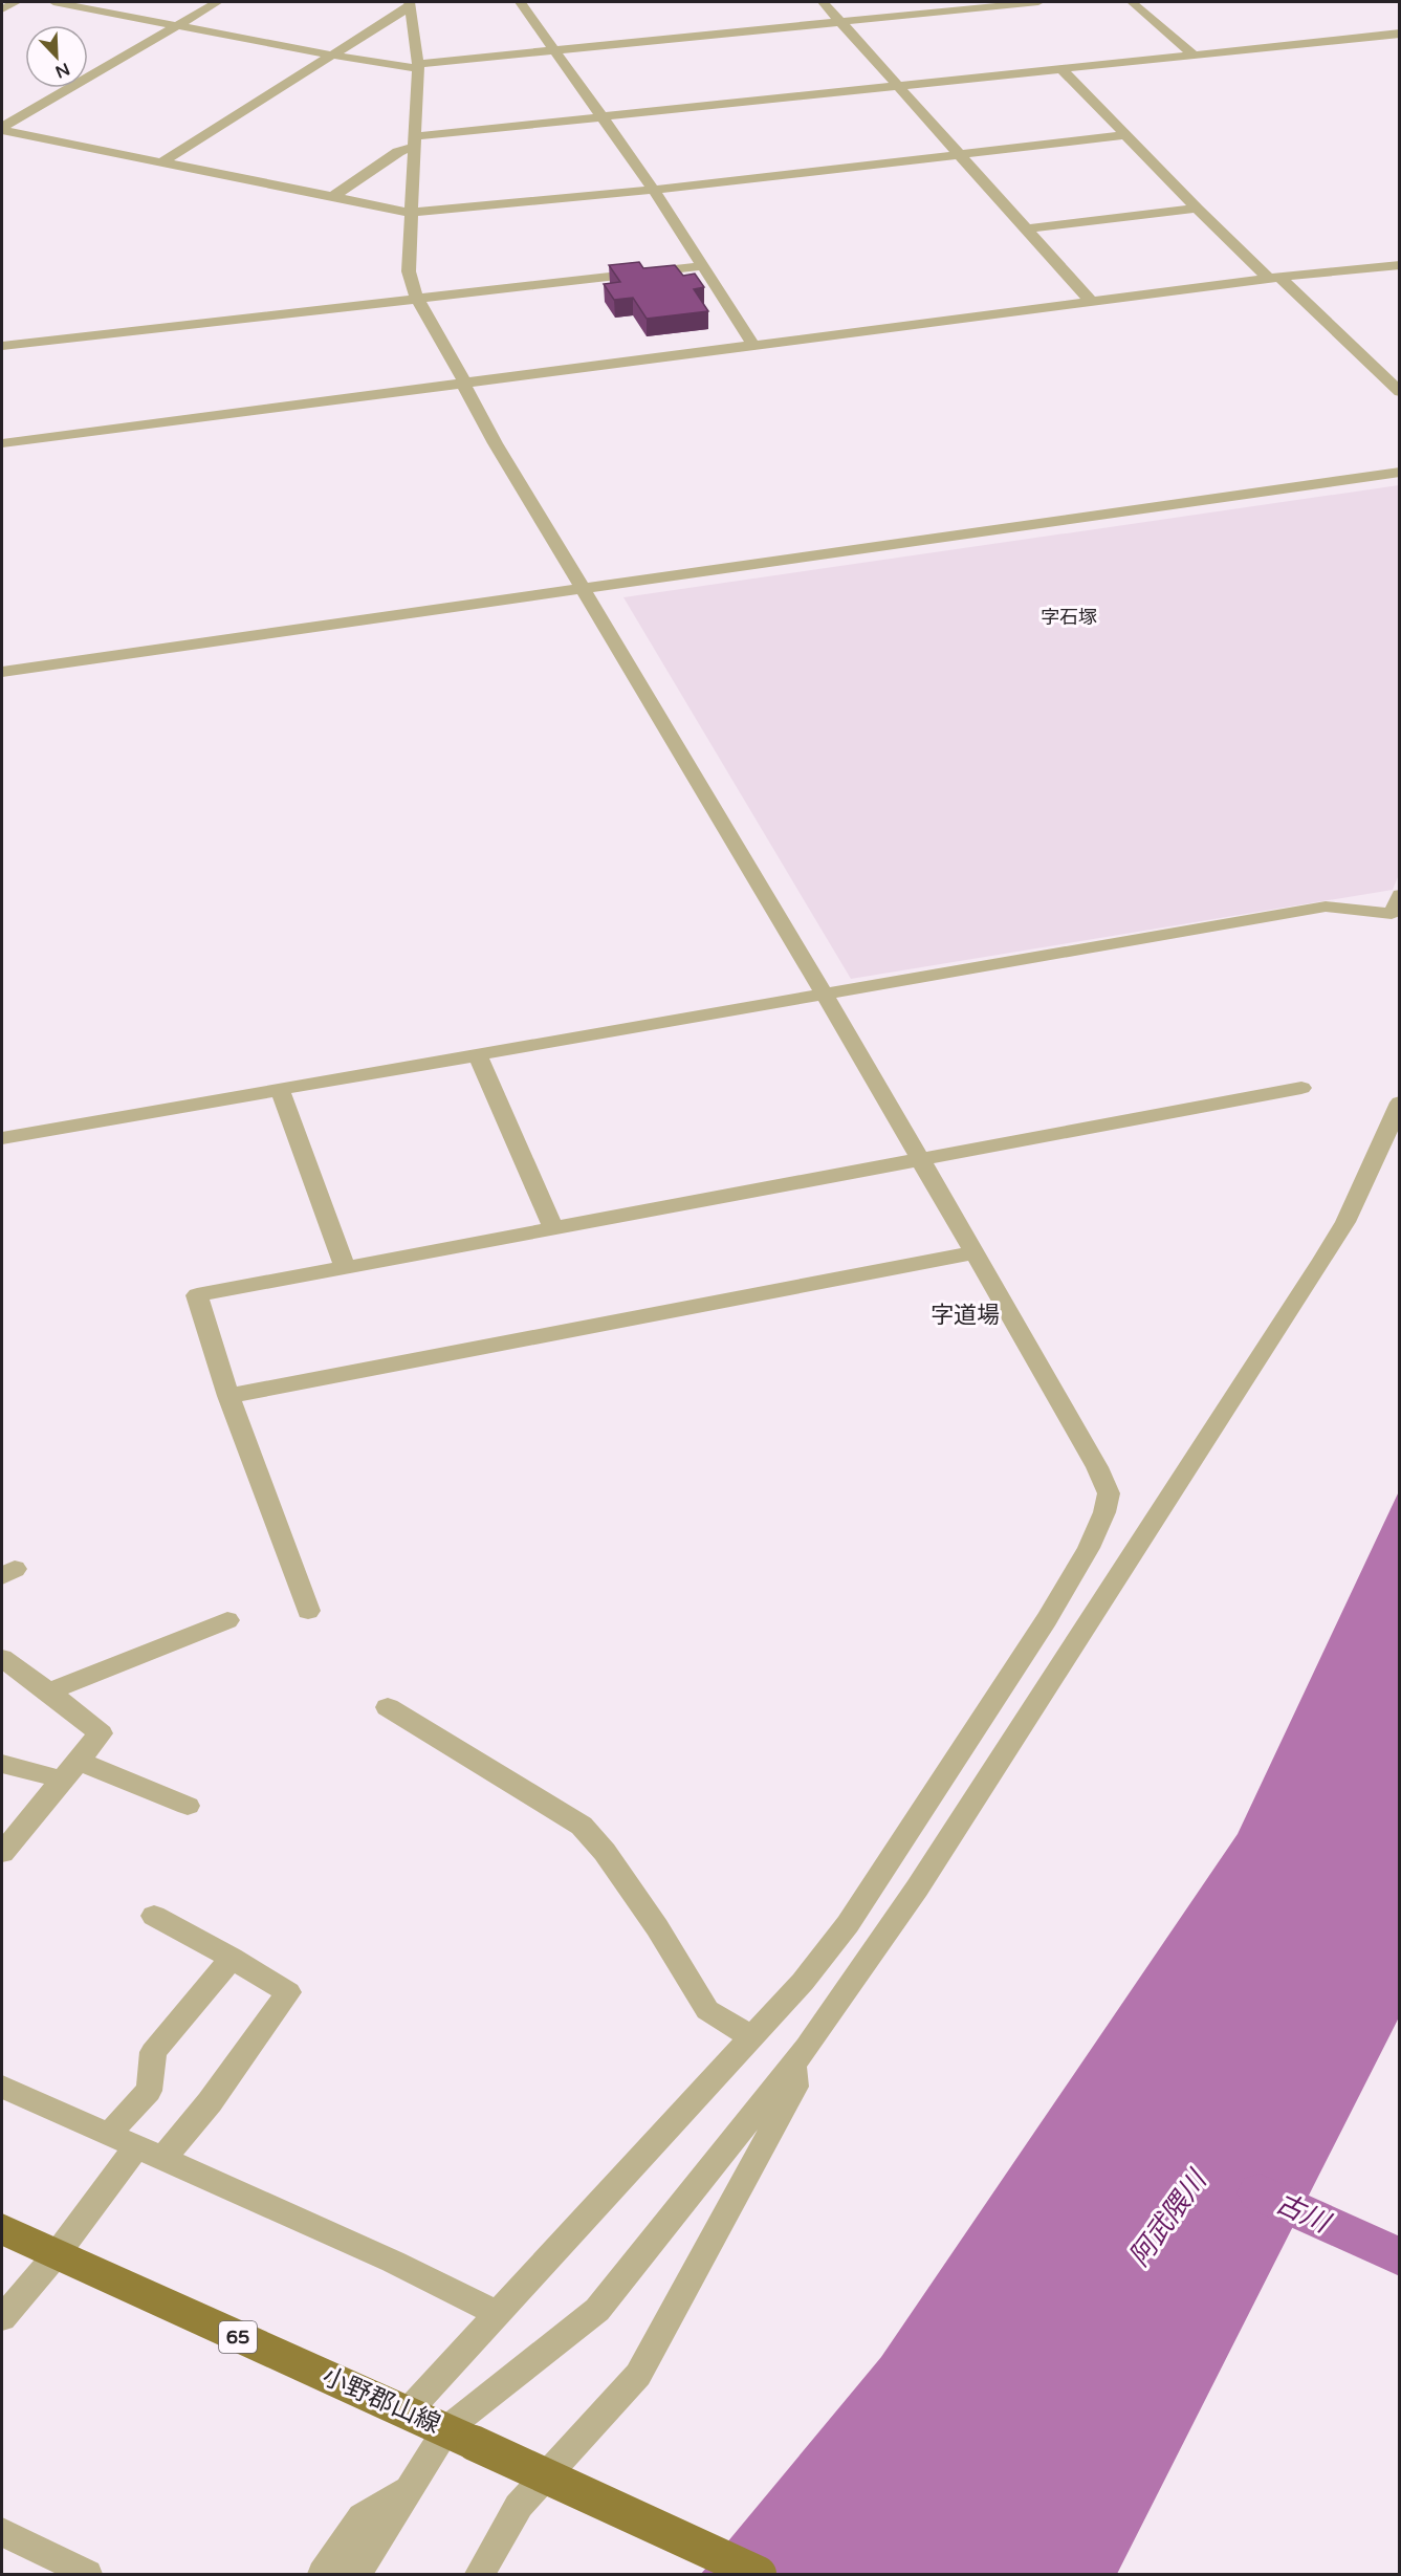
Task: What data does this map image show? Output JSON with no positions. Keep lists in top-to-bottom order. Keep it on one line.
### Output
{"streets":{"main road":["65","小野郡山線"]},"districts":["字石塚","字道場"],"water":["古川","阿武隈川"],"north":"bottom right"}
